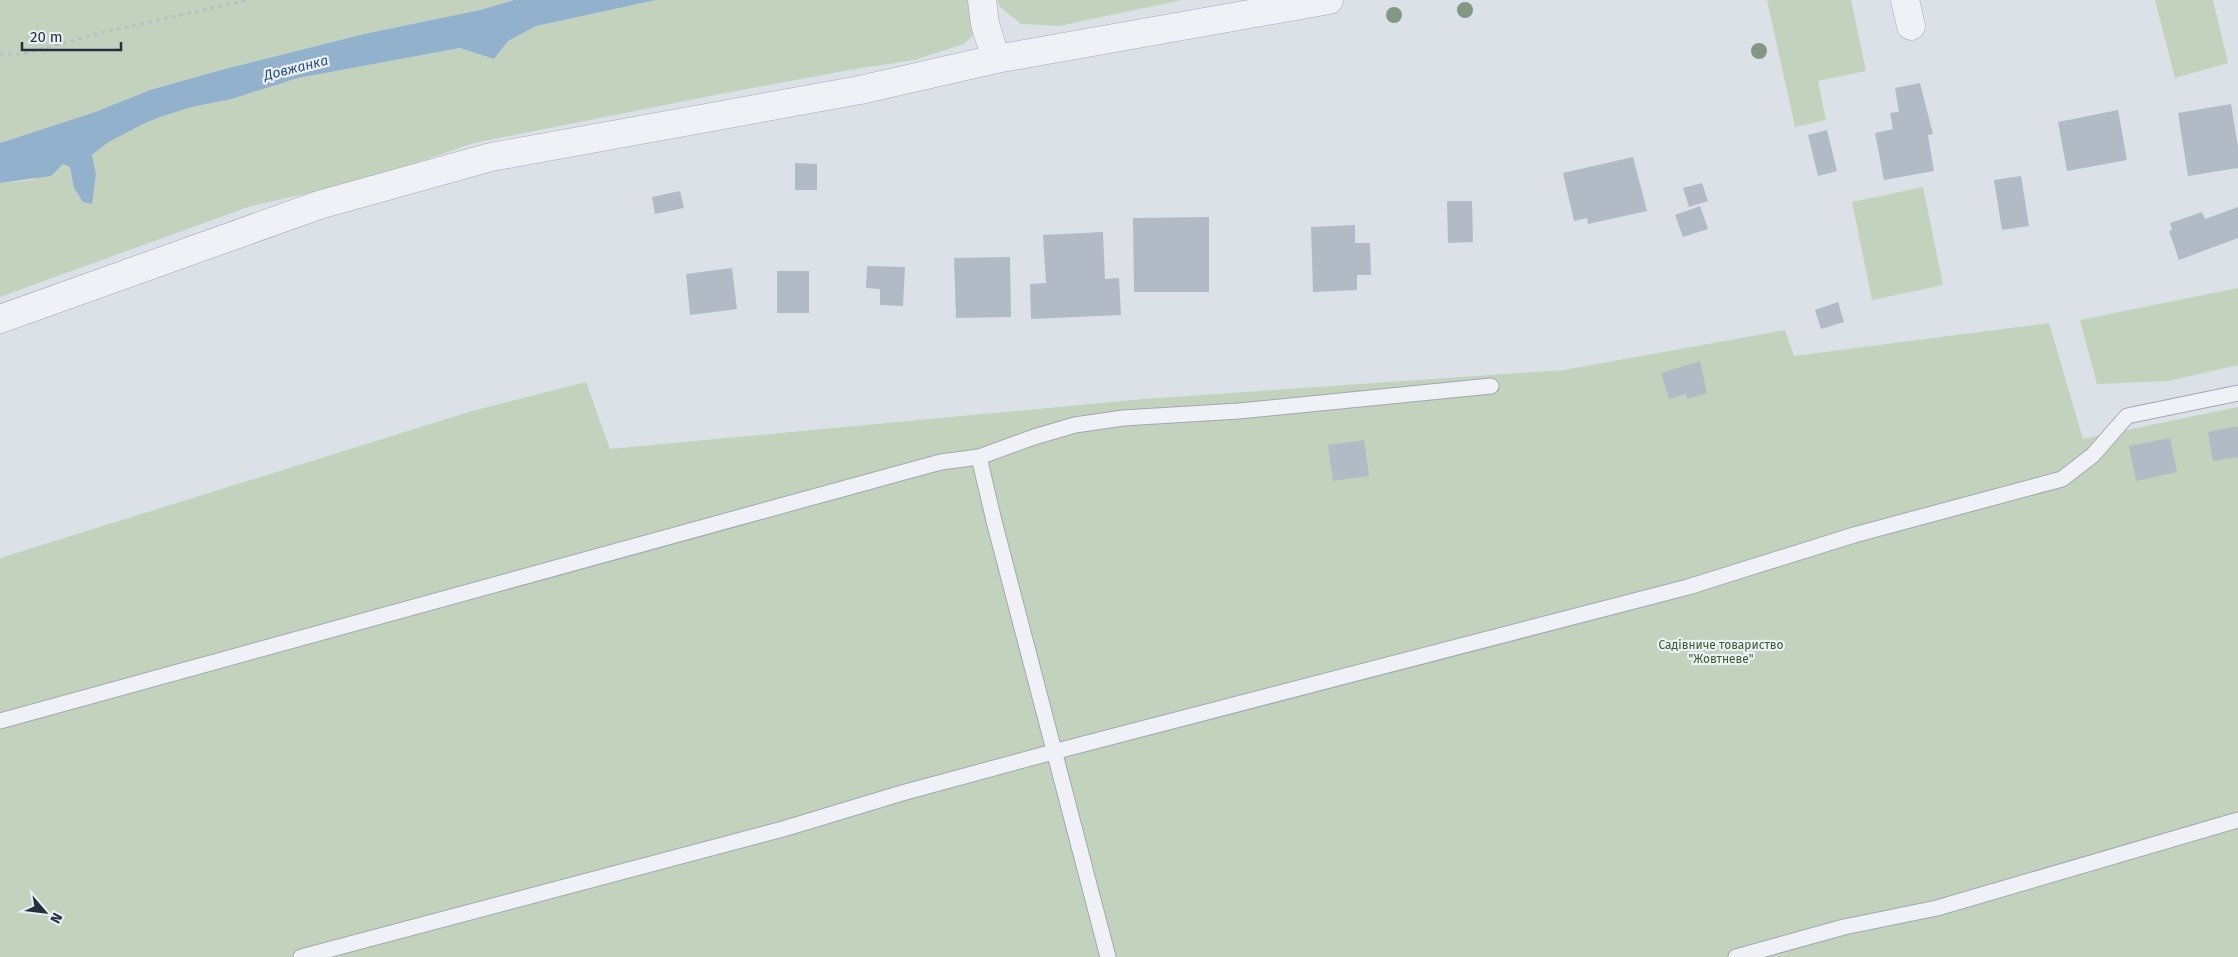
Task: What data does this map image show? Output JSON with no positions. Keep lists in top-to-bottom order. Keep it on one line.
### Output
{"water":["Довжанка"],"parks":["Садівниче товариство \"Жовтневе\""],"scale_bar":"20 m","north":"bottom right"}
